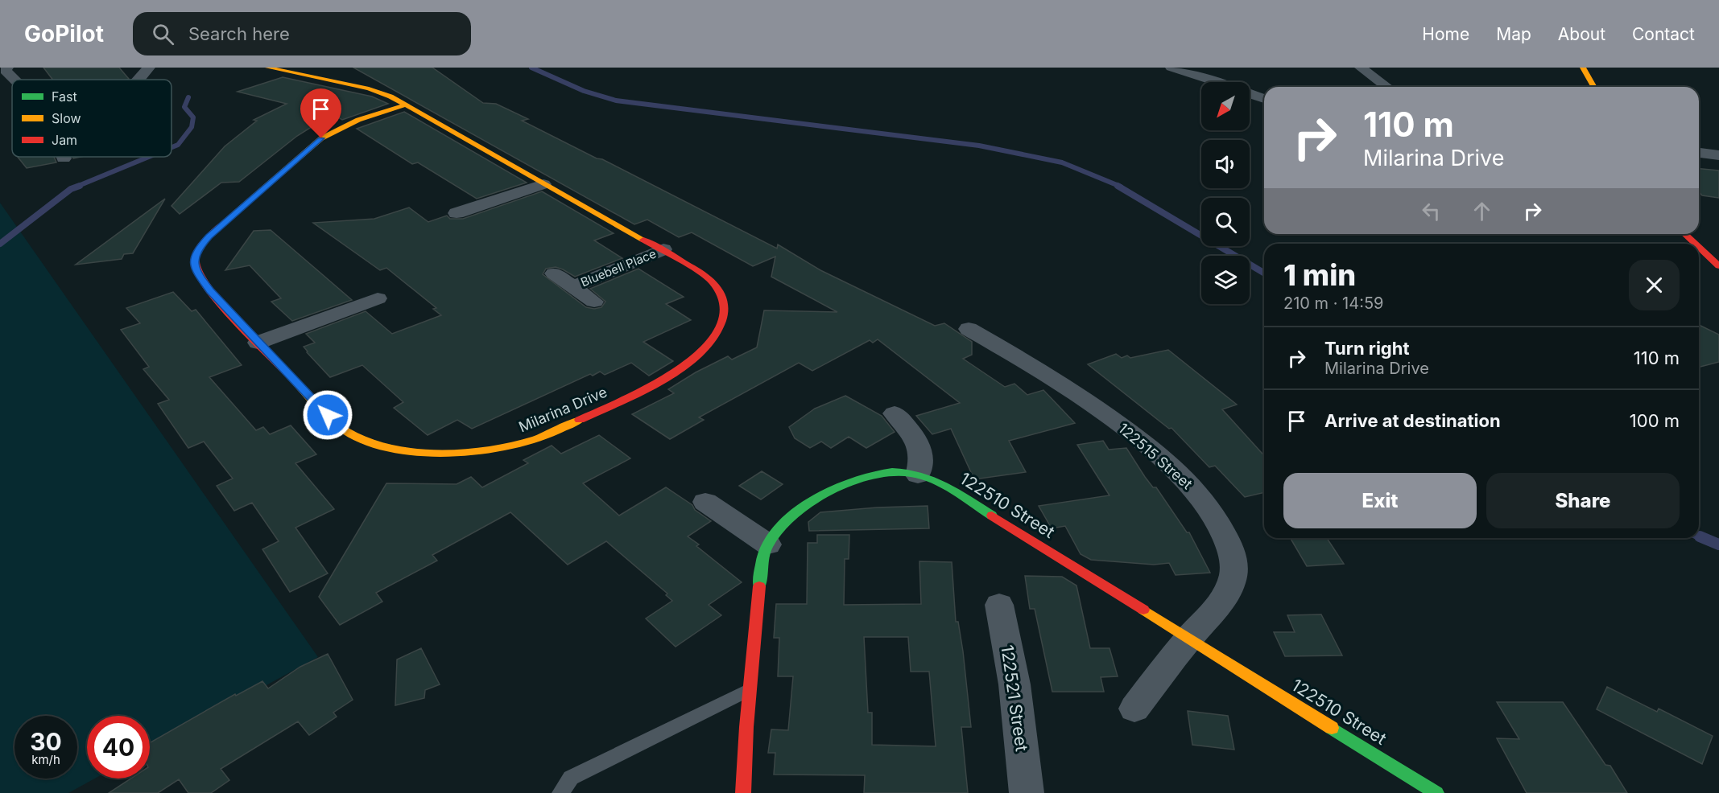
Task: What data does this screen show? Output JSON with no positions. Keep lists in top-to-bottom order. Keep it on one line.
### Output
{"streets":{"street":["Bluebell Place","Milarina Drive","122515 Street","122510 Street","122521 Street"]},"crossings":[["Bluebell Place","Milarina Drive"],["122515 Street","122510 Street"]],"legend":["Fast","Slow","Jam"],"north":"bottom left","page":{"header":"GoPilot","search":"Search here","nav":["Home","Map","About","Contact"],"turn":["110 m","Milarina Drive"],"heading":["1 min","210 m · 14:59"],"list":[{"name":"Turn right","note":"Milarina Drive","value":"110 m"},{"name":"Arrive at destination","value":"100 m"}],"buttons":["Exit","Share"],"speed":"30 km/h","limit":"40"}}
